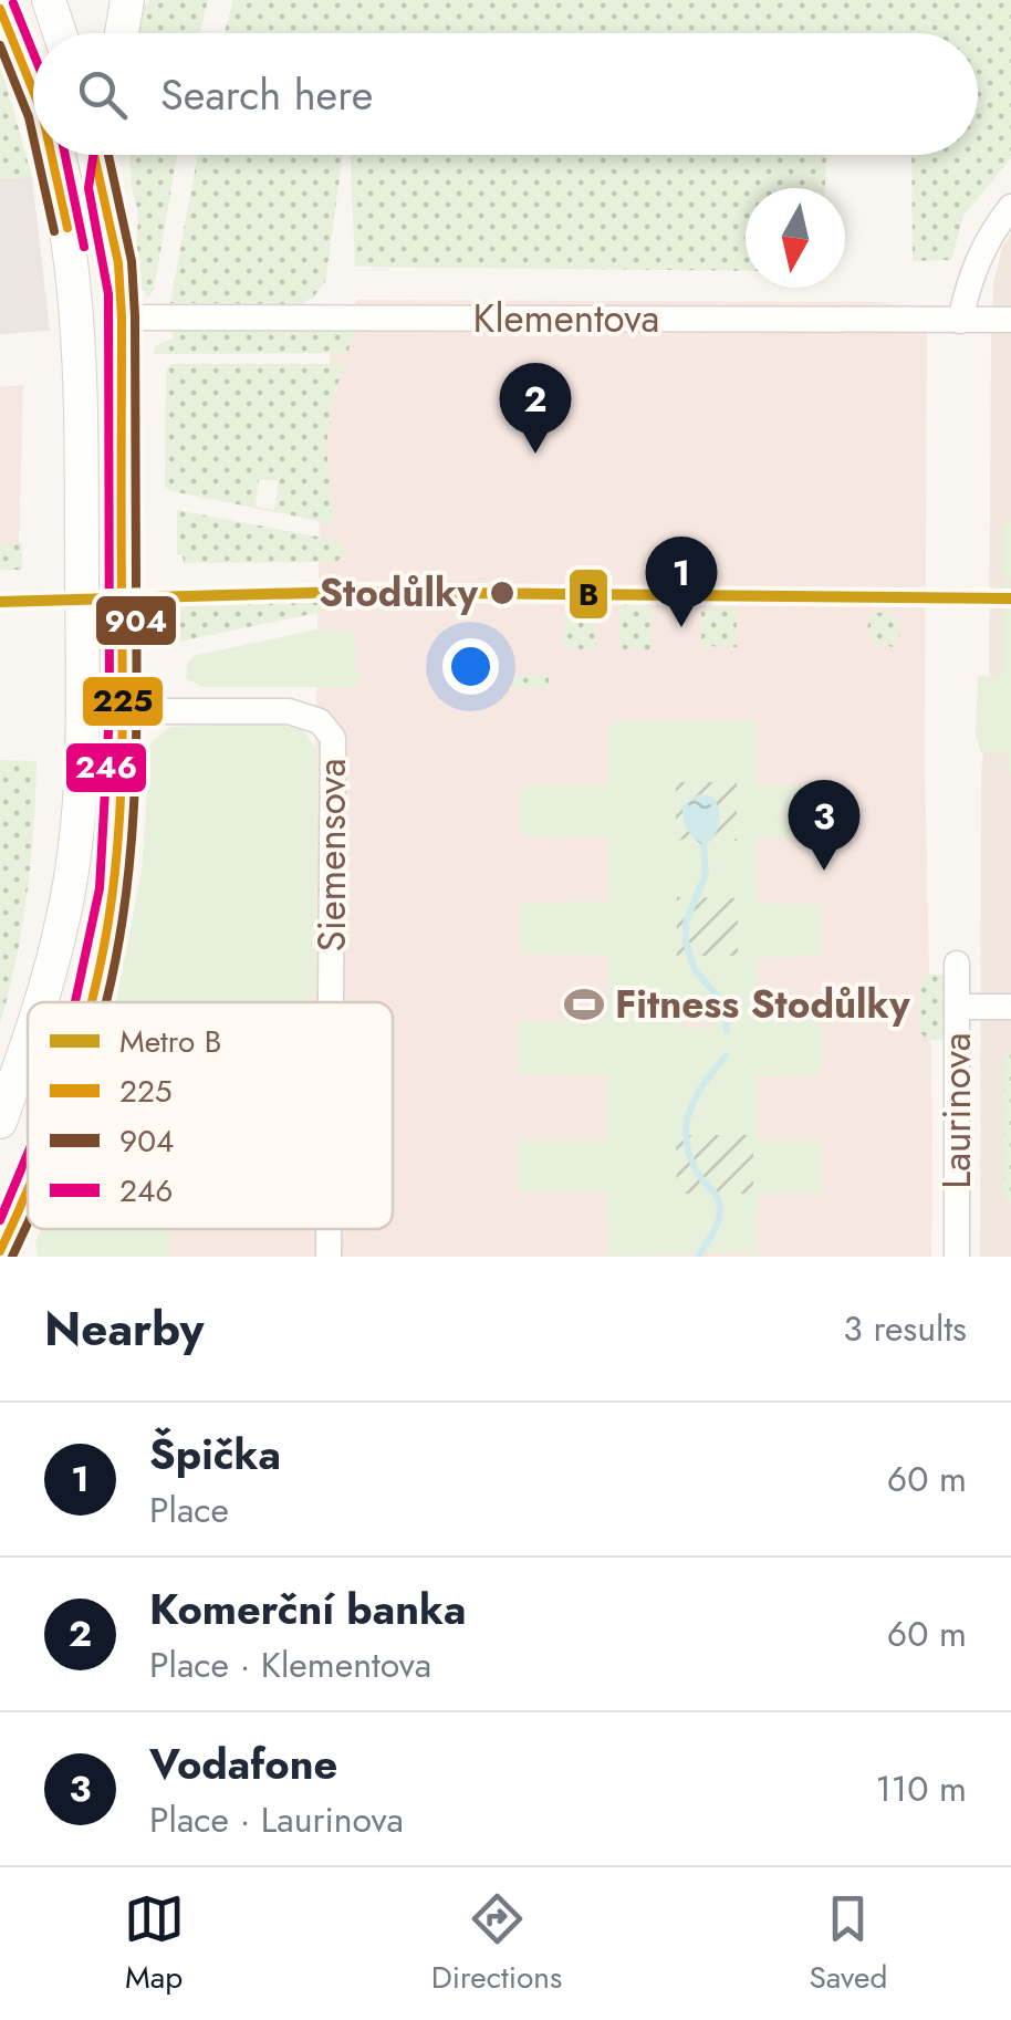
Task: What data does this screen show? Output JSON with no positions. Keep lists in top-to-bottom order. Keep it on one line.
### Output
{"streets":{"street":["Klementova","Siemensova","Laurinova"]},"places":{"other":["Stodůlky"],"sports":["Fitness Stodůlky"]},"lines":["transit line 246","transit line 225","transit line 904","metro line B"],"legend":["Metro B","225","904","246"],"north":"bottom","page":{"search":"Search here","pins":["2","1","3"],"heading":["Nearby","3 results"],"list":[{"mark":"1","name":"Špička","note":"Place","value":"60 m"},{"mark":"2","name":"Komerční banka","note":"Place · Klementova","value":"60 m"},{"mark":"3","name":"Vodafone","note":"Place · Laurinova","value":"110 m"}],"nav":["Map","Directions","Saved"]}}
